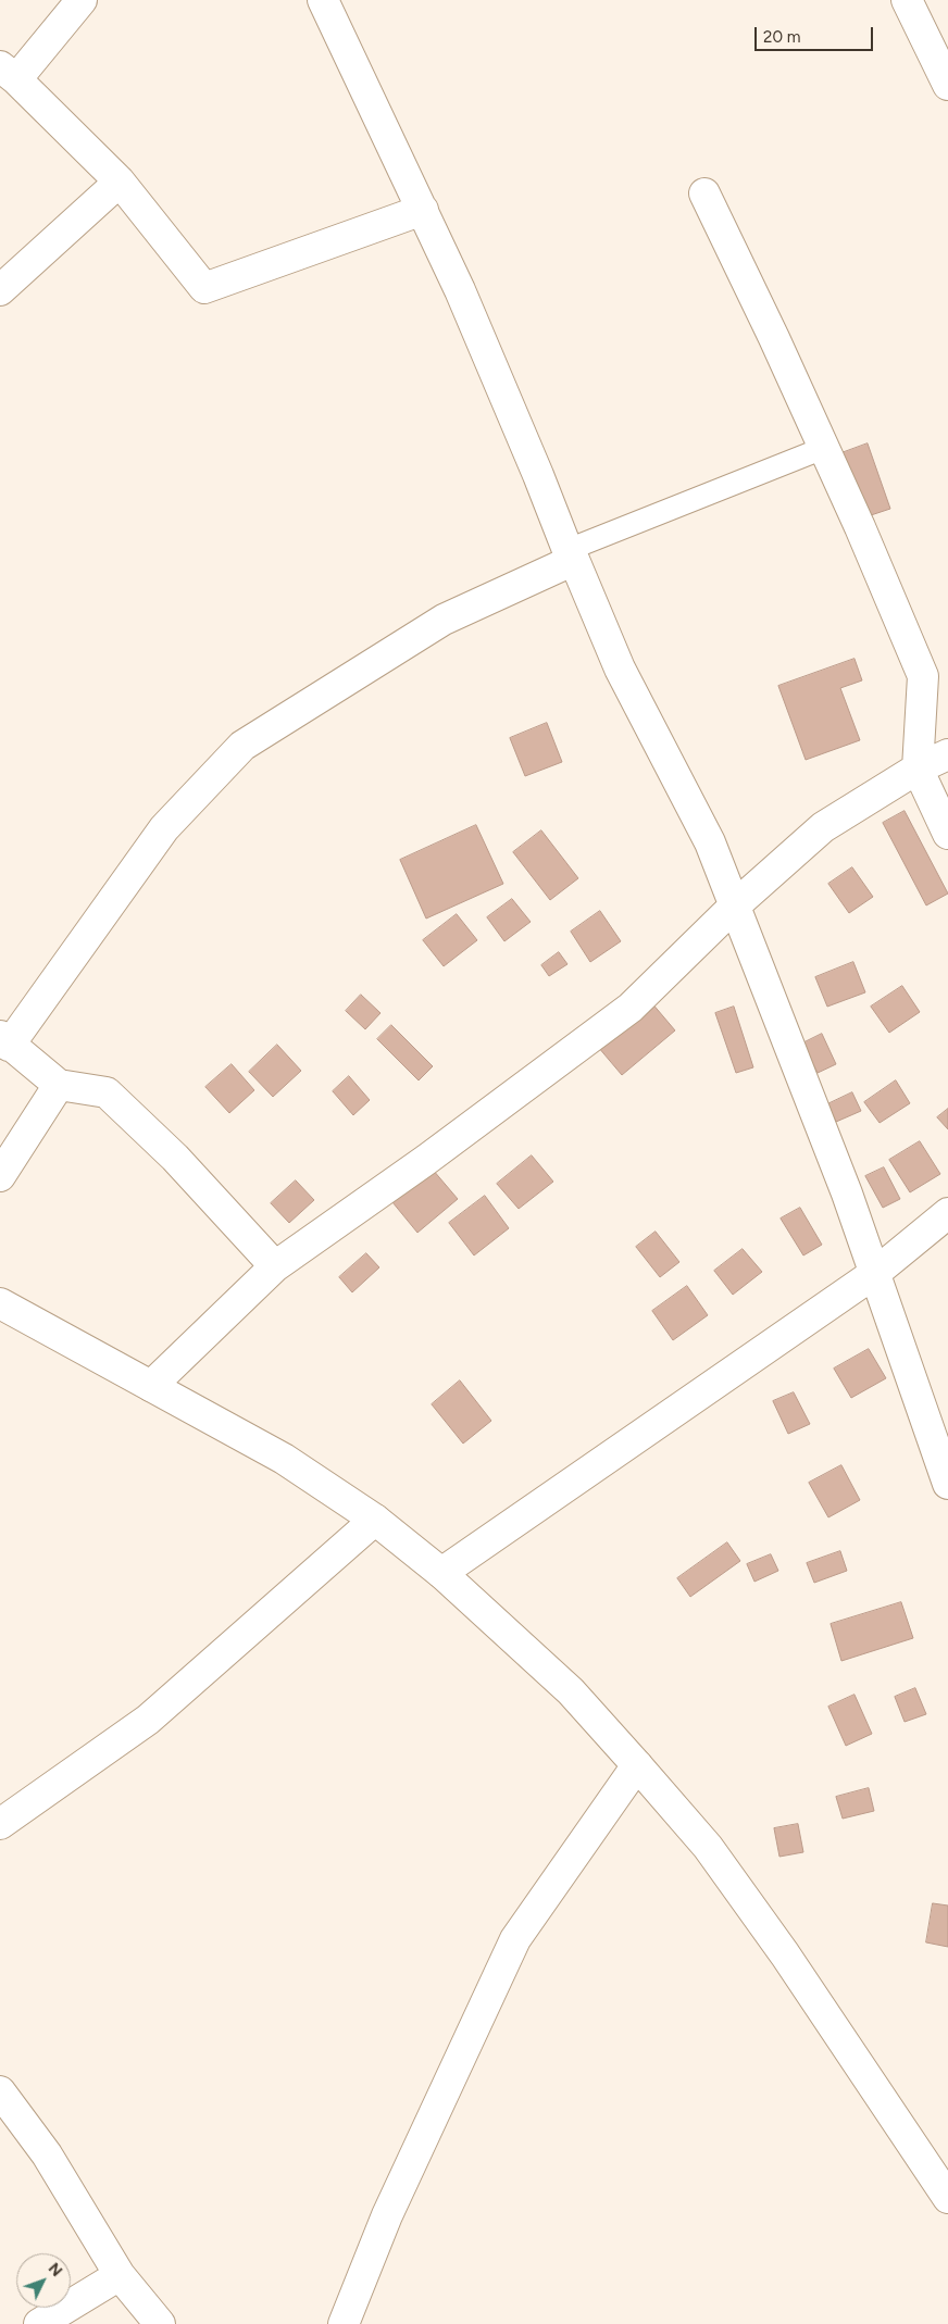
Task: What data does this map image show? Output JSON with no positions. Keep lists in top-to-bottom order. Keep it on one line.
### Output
{"scale_bar":"20 m","north":"top right"}
